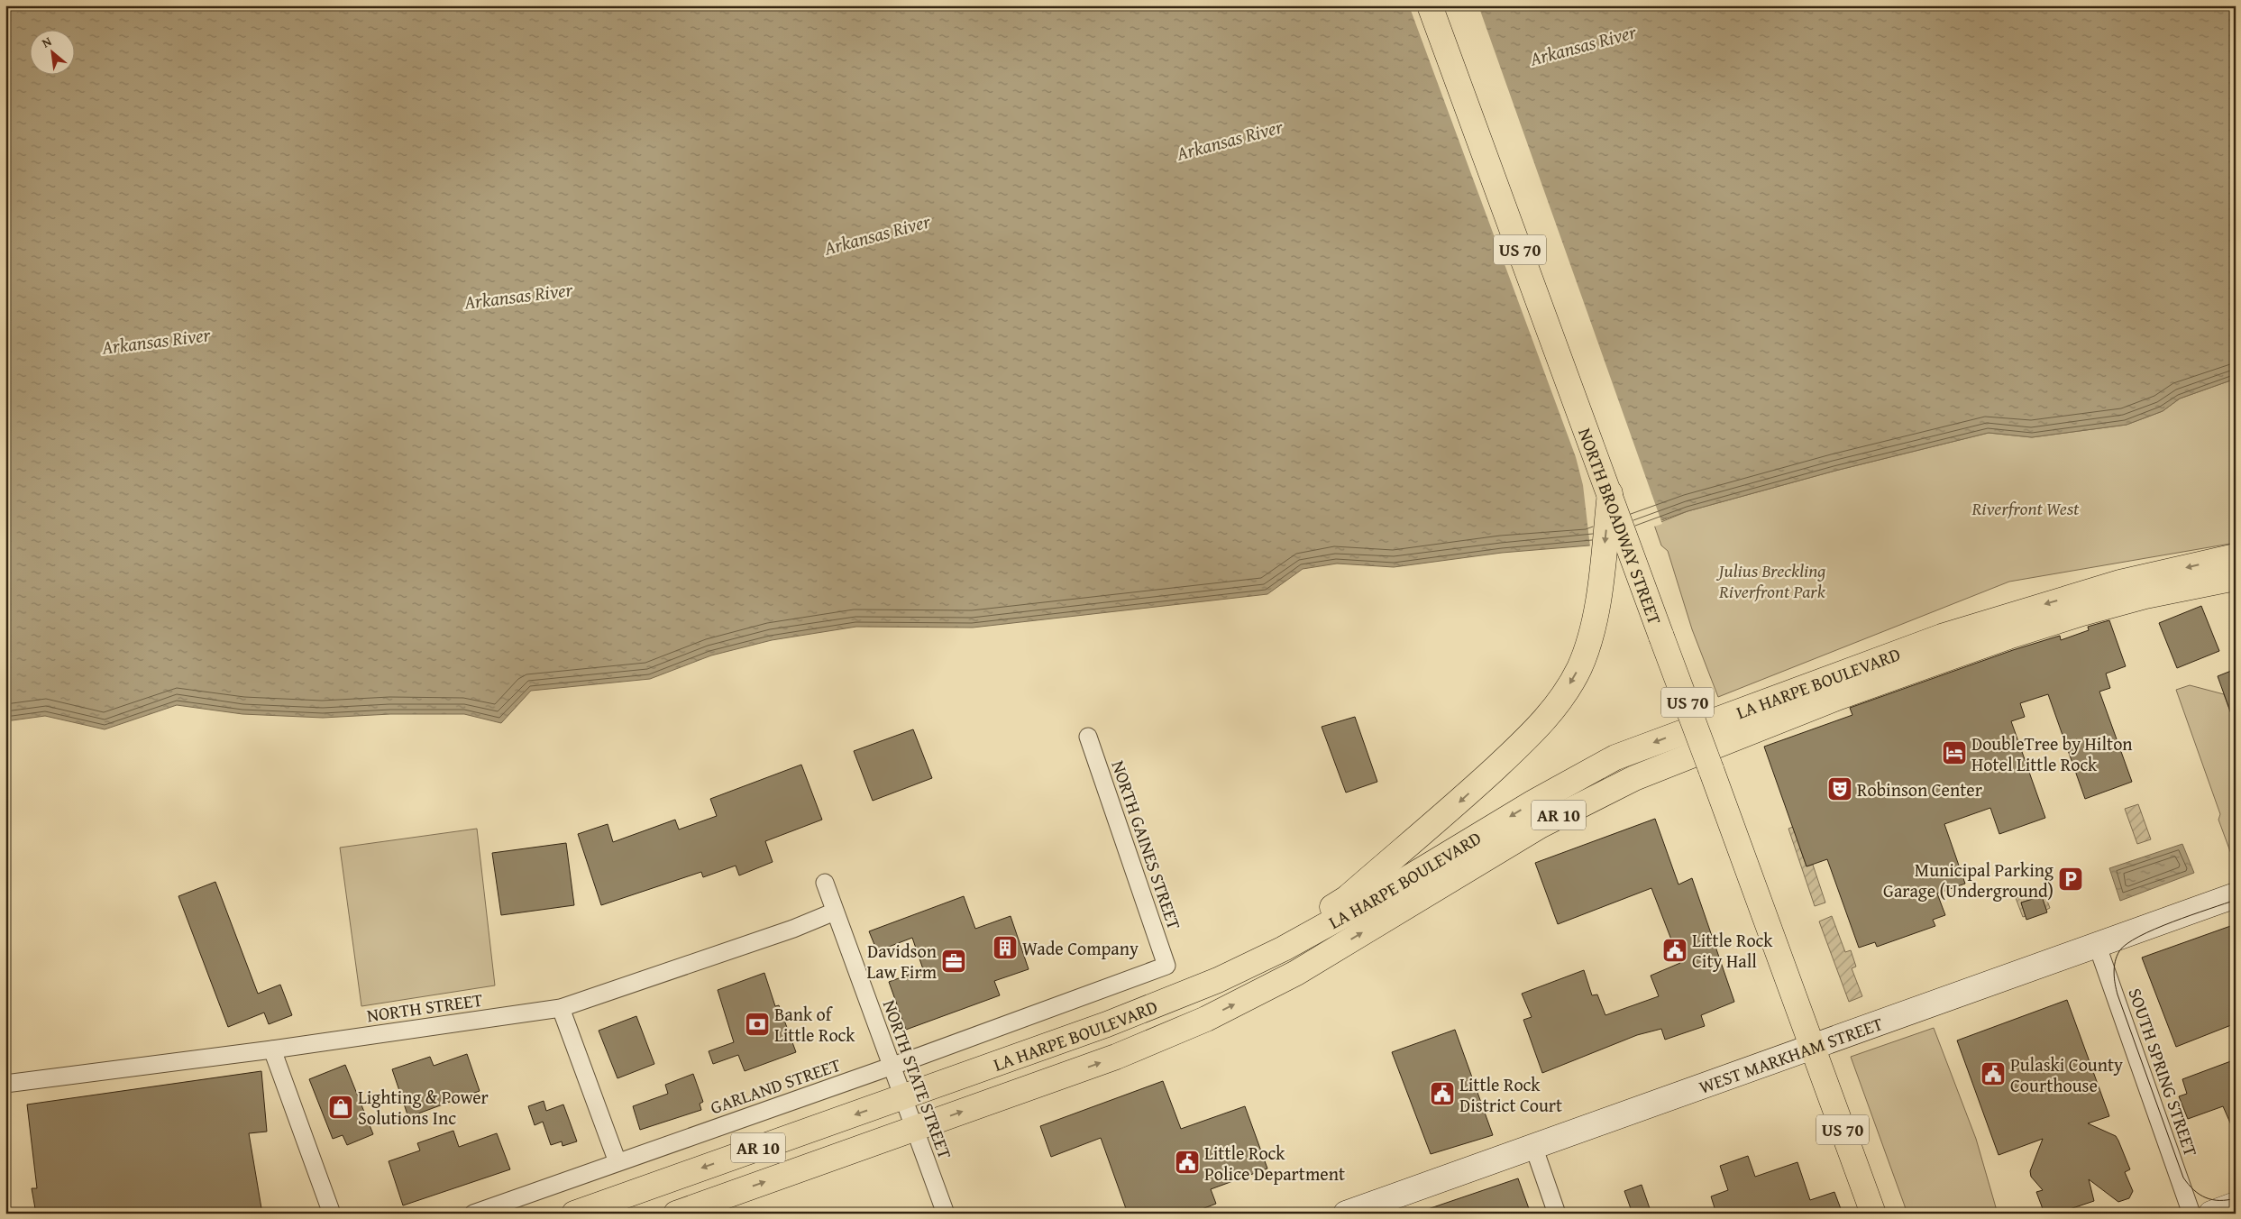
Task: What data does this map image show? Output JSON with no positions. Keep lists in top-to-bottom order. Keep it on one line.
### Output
{"streets":{"main road":["US 70","NORTH BROADWAY STREET","LA HARPE BOULEVARD","AR 10"],"street":["NORTH GAINES STREET","NORTH STREET","WEST MARKHAM STREET","SOUTH SPRING STREET","NORTH STATE STREET","GARLAND STREET"]},"crossings":[["US 70","NORTH BROADWAY STREET"],["US 70","WEST MARKHAM STREET"],["NORTH BROADWAY STREET","WEST MARKHAM STREET"],["LA HARPE BOULEVARD","NORTH STATE STREET"],["NORTH GAINES STREET","GARLAND STREET"],["NORTH STREET","NORTH STATE STREET"],["WEST MARKHAM STREET","SOUTH SPRING STREET"],["NORTH STATE STREET","GARLAND STREET"]],"water":["Arkansas River"],"parks":["Riverfront West","Julius Breckling Riverfront Park"],"places":{"hotel":["DoubleTree by Hilton Hotel Little Rock"],"theatre":["Robinson Center"],"parking":["Municipal Parking Garage (Underground)"],"building":["Wade Company"],"public building":["Little Rock City Hall","Pulaski County Courthouse","Little Rock District Court","Little Rock Police Department"],"office":["Davidson Law Firm"],"bank":["Bank of Little Rock"],"shop":["Lighting & Power Solutions Inc"]},"north":"top left"}
